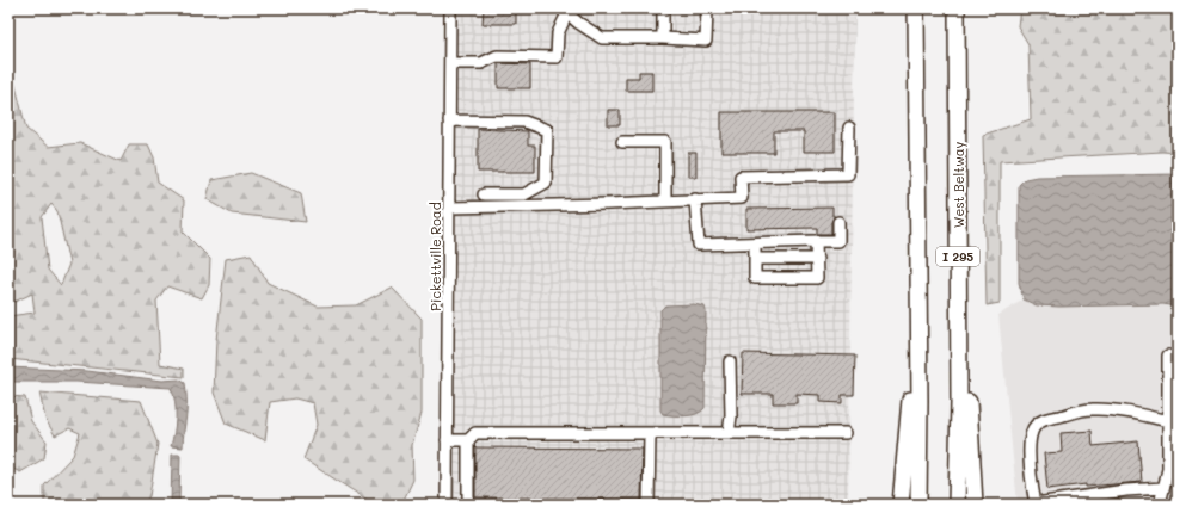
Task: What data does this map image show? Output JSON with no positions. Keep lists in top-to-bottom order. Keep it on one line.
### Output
{"streets":{"highway":["West Beltway","I 295"],"street":["Pickettville Road"]}}
